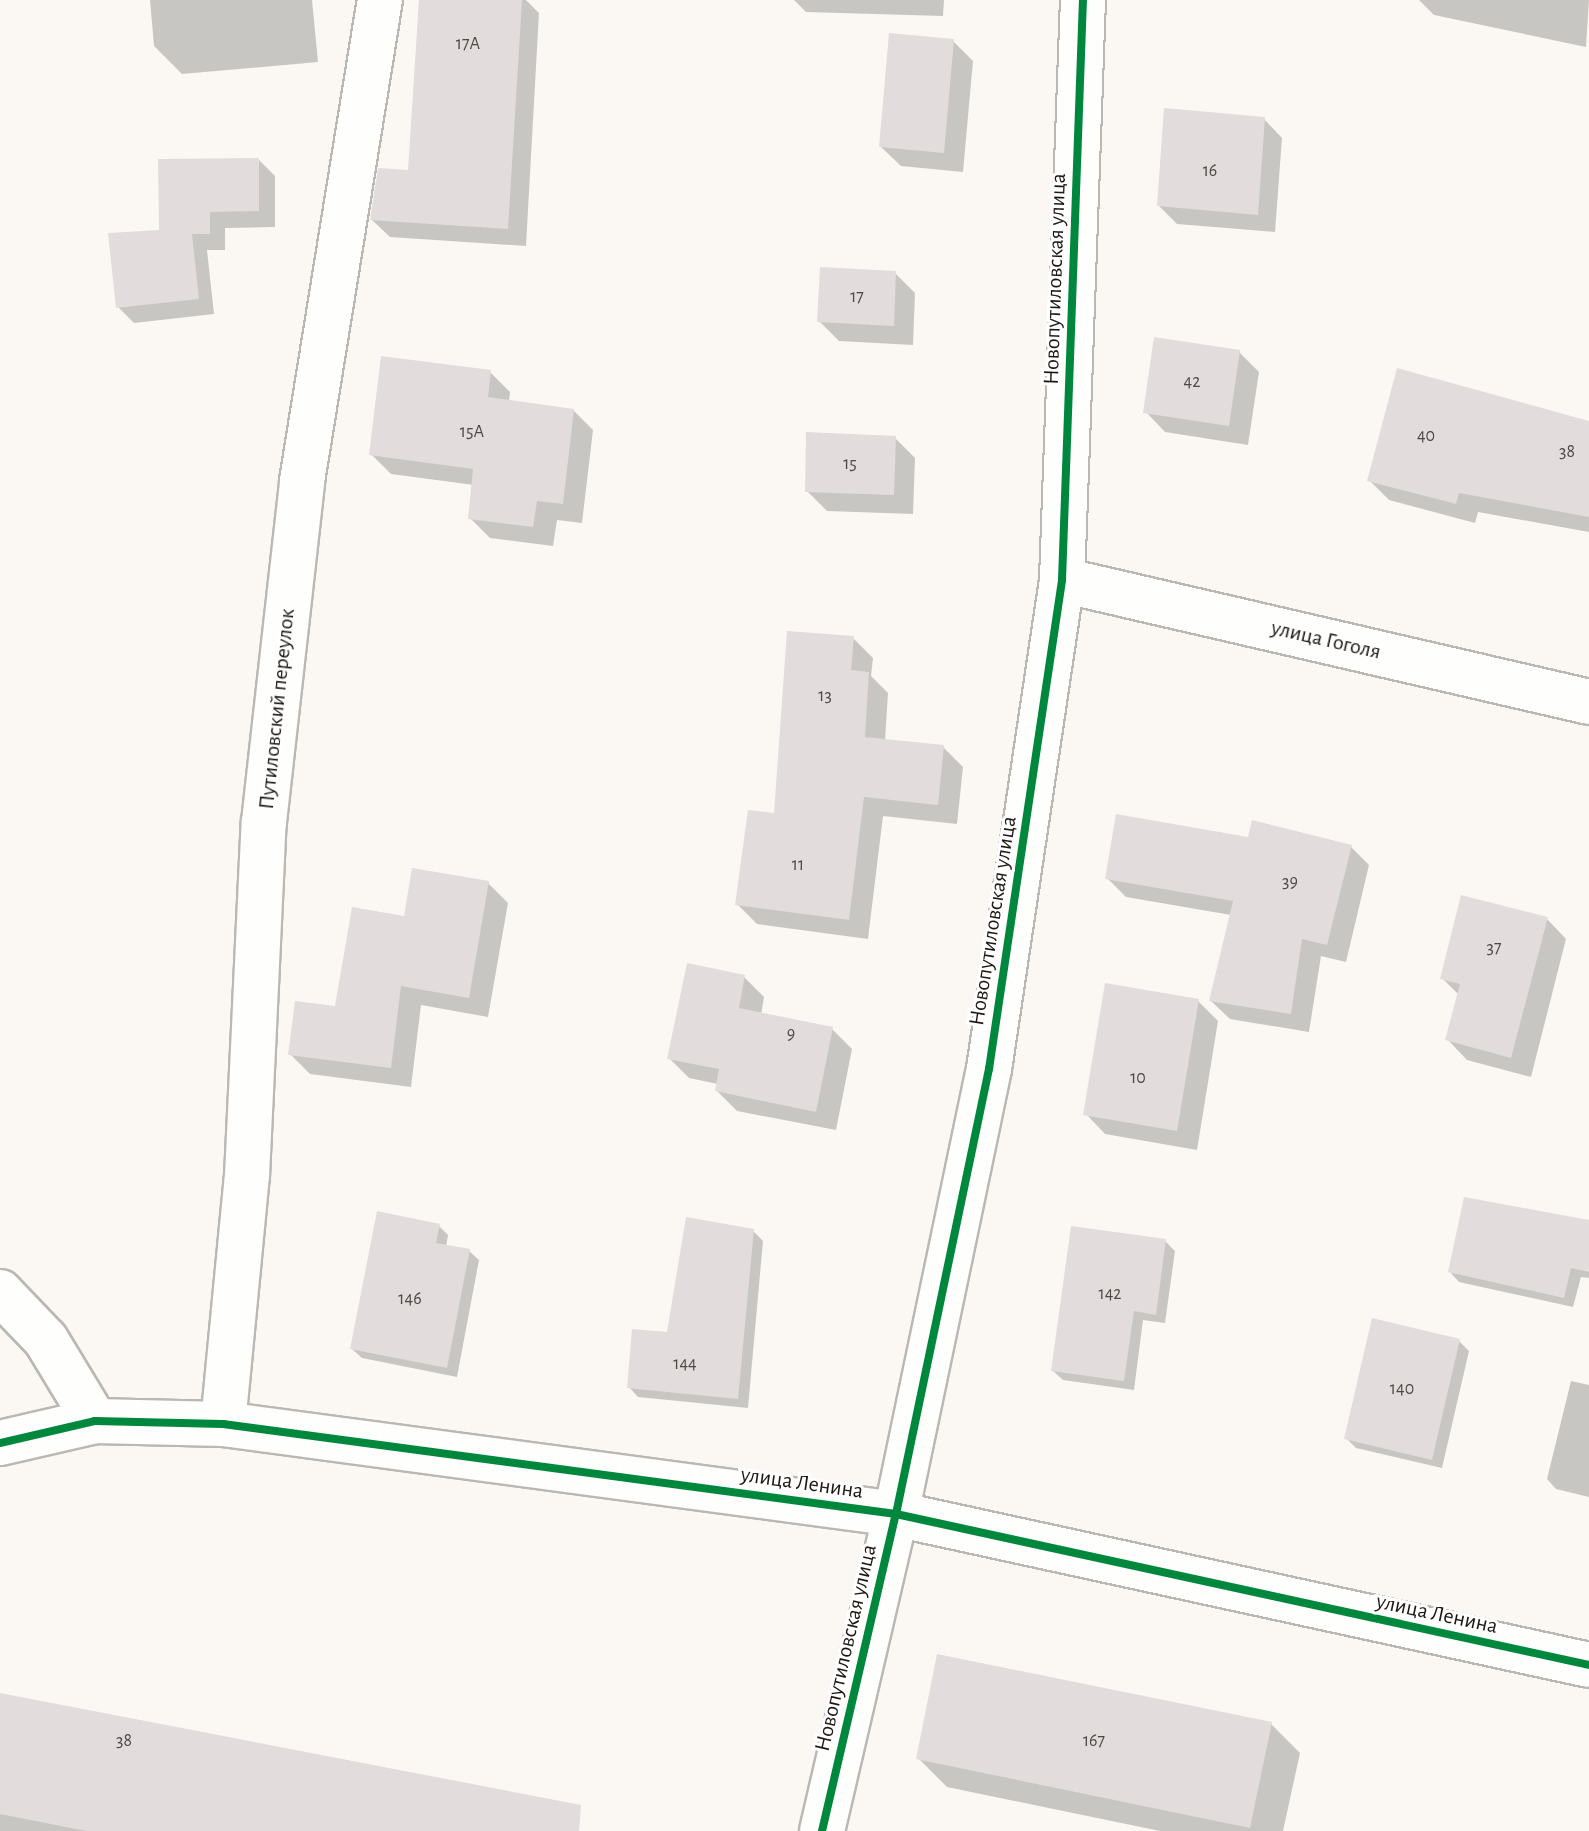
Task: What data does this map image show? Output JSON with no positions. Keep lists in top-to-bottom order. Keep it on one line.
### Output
{"streets":{"street":["Новопутиловская улица","улица Гоголя","Путиловский переулок","улица Ленина"]},"crossings":[["Новопутиловская улица","улица Гоголя"],["Новопутиловская улица","улица Ленина"],["Путиловский переулок","улица Ленина"]],"house_numbers":["17А","16","17","42","15А","40","38","15","13","11","39","37","9","10","142","146","144","140","38","167"]}
